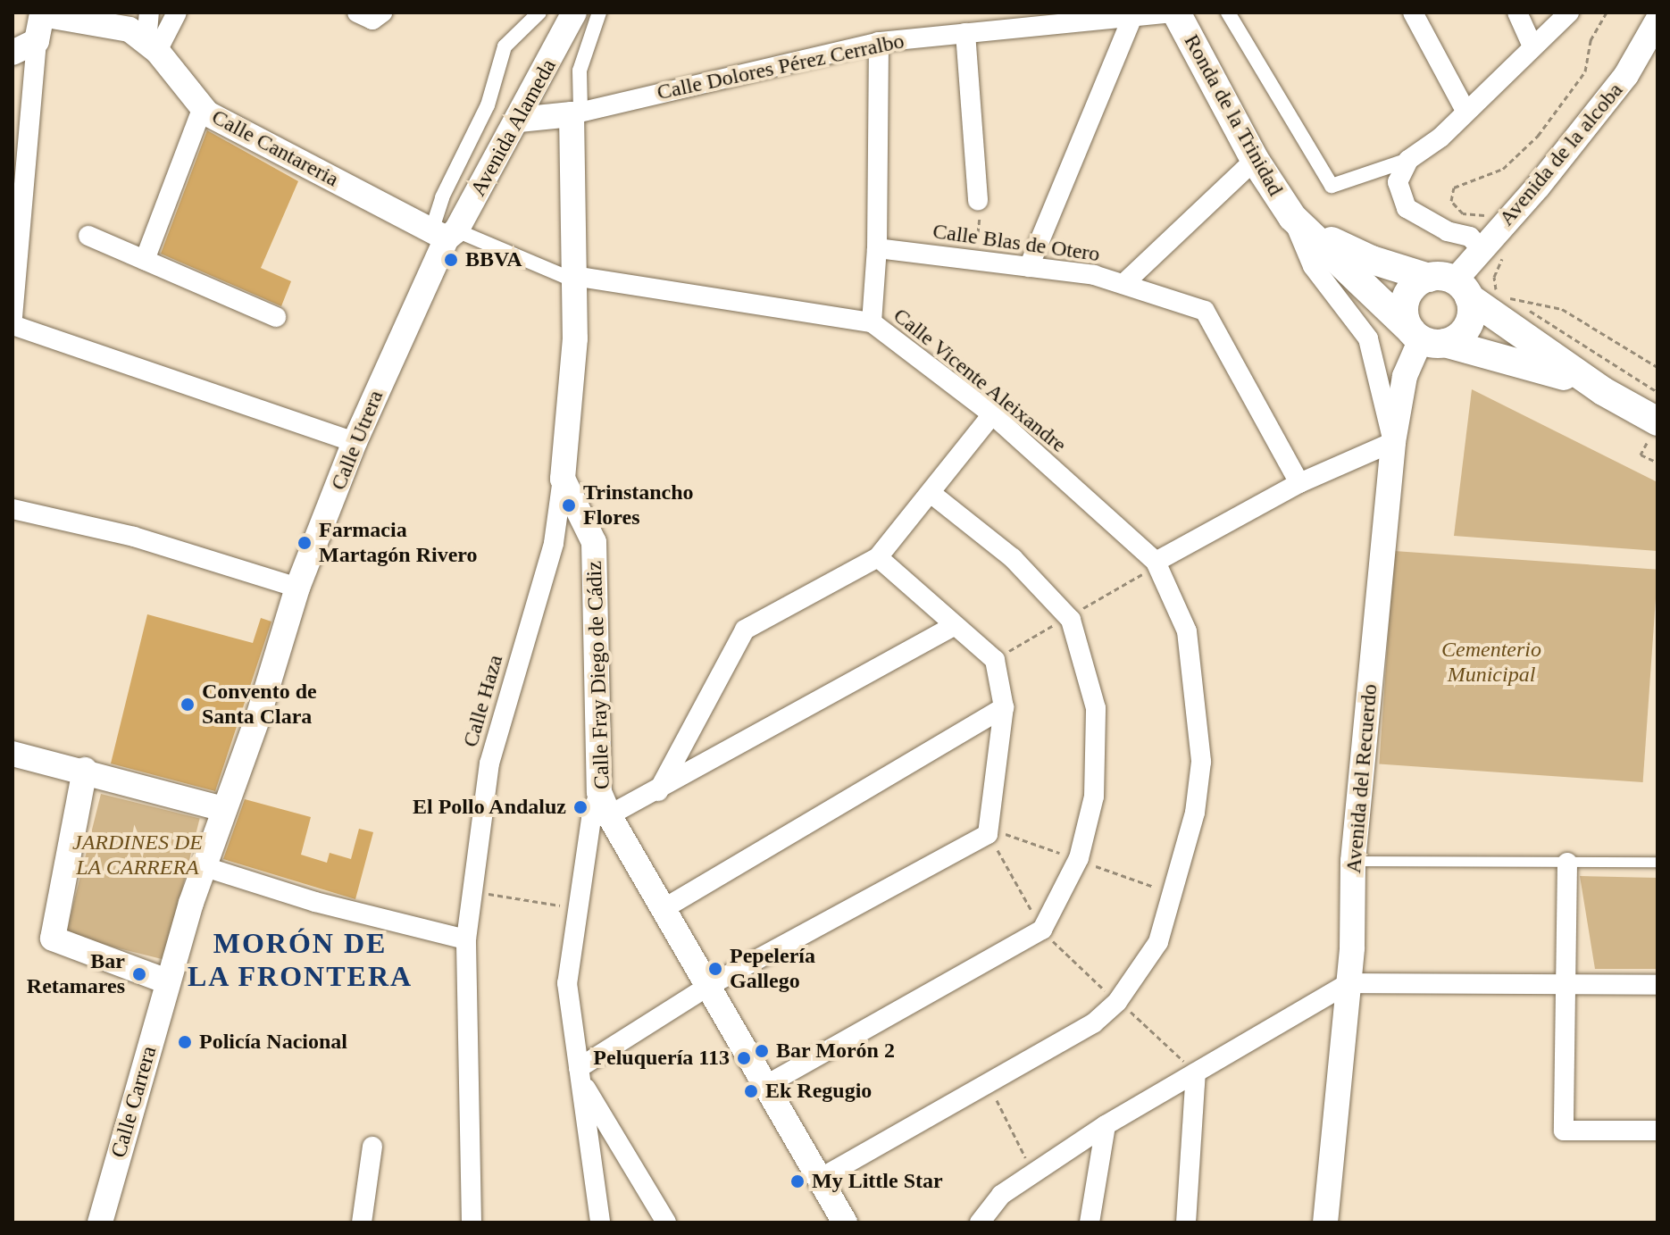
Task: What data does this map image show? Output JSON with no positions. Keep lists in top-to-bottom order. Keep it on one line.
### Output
{"streets":{"main road":["Ronda de la Trinidad"],"street":["Calle Dolores Pérez Cerralbo","Avenida Alameda","Calle Cantareria","Avenida de la alcoba","Calle Blas de Otero","Calle Vicente Aleixandre","Calle Utrera","Calle Fray Diego de Cádiz","Calle Haza","Avenida del Recuerdo","Calle Carrera"]},"crossings":[["Calle Dolores Pérez Cerralbo","Ronda de la Trinidad"],["Calle Dolores Pérez Cerralbo","Avenida Alameda"],["Ronda de la Trinidad","Avenida de la alcoba"],["Ronda de la Trinidad","Avenida del Recuerdo"],["Avenida Alameda","Calle Cantareria"],["Avenida Alameda","Calle Utrera"],["Calle Cantareria","Calle Utrera"],["Calle Utrera","Calle Carrera"],["Calle Fray Diego de Cádiz","Calle Haza"]],"districts":["MORÓN DE LA FRONTERA"],"parks":["Cementerio Municipal","JARDINES DE LA CARRERA"],"places":["BBVA","Trinstancho Flores","Farmacia Martagón Rivero","Convento de Santa Clara","El Pollo Andaluz","Pepelería Gallego","Bar Retamares","Policía Nacional","Bar Morón 2","Peluquería 113","Ek Regugio","My Little Star"]}
